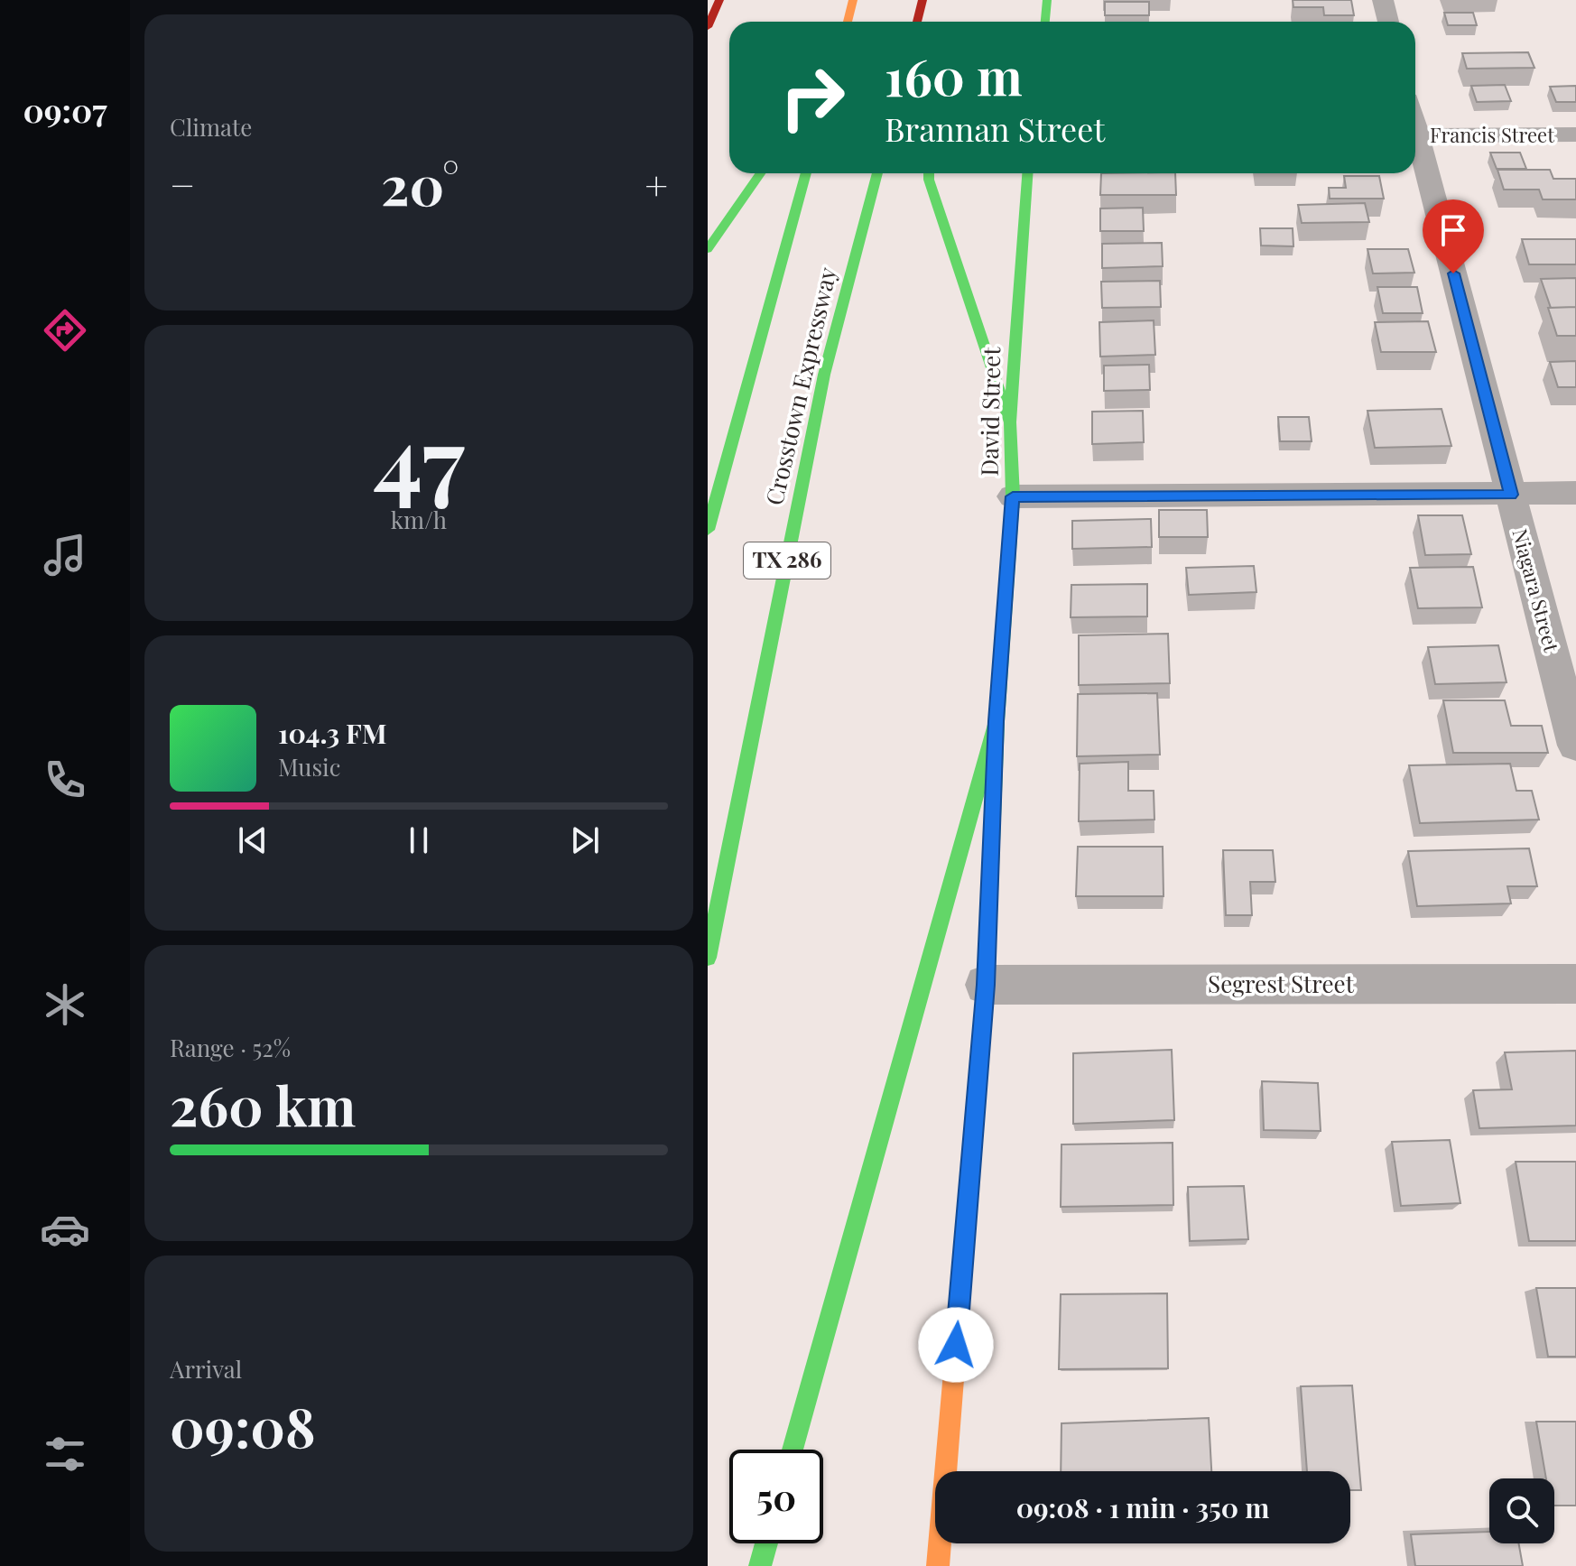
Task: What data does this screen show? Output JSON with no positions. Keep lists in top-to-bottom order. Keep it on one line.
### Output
{"streets":{"main road":["Crosstown Expressway","David Street","TX 286"],"street":["Francis Street","Niagara Street","Segrest Street"]},"crossings":[["David Street","Segrest Street"]],"page":{"tabs":"09:07","tile":["Climate",["47","km/h"],["Range · 52%","260 km"],["Arrival","09:08"]],"turn":["160 m","Brannan Street"],"heat":["−","20°","+"],"song":["104.3 FM","Music"],"limit":"50","trip":"09:08 · 1 min · 350 m"}}
